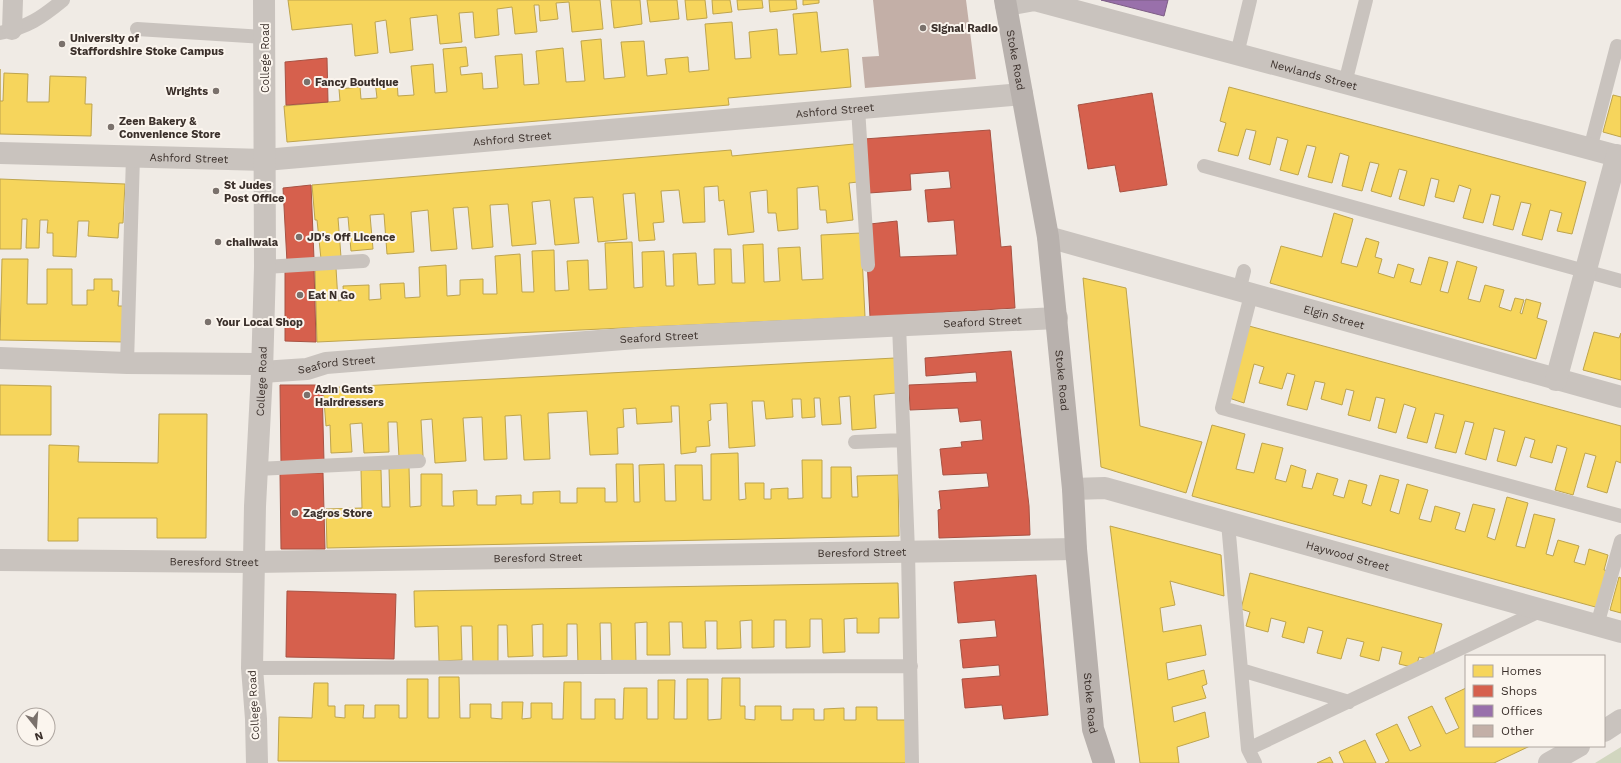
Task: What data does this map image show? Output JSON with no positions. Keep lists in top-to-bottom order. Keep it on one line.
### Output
{"streets":{"main road":["Stoke Road"],"street":["College Road","Newlands Street","Ashford Street","Elgin Street","Seaford Street","Beresford Street","Haywood Street"]},"crossings":[["College Road","Ashford Street"],["College Road","Seaford Street"],["College Road","Beresford Street"],["Stoke Road","Newlands Street"],["Stoke Road","Ashford Street"],["Stoke Road","Elgin Street"],["Stoke Road","Seaford Street"],["Stoke Road","Beresford Street"],["Stoke Road","Haywood Street"]],"places":["Signal Radio","University of Staffordshire Stoke Campus","Fancy Boutique","Wrights","Zeen Bakery & Convenience Store","St Judes Post Office","JD's Off Licence","chaiiwala","Eat N Go","Your Local Shop","Azin Gents Hairdressers","Zagros Store"],"legend":["Homes","Shops","Offices","Other"],"north":"bottom"}
